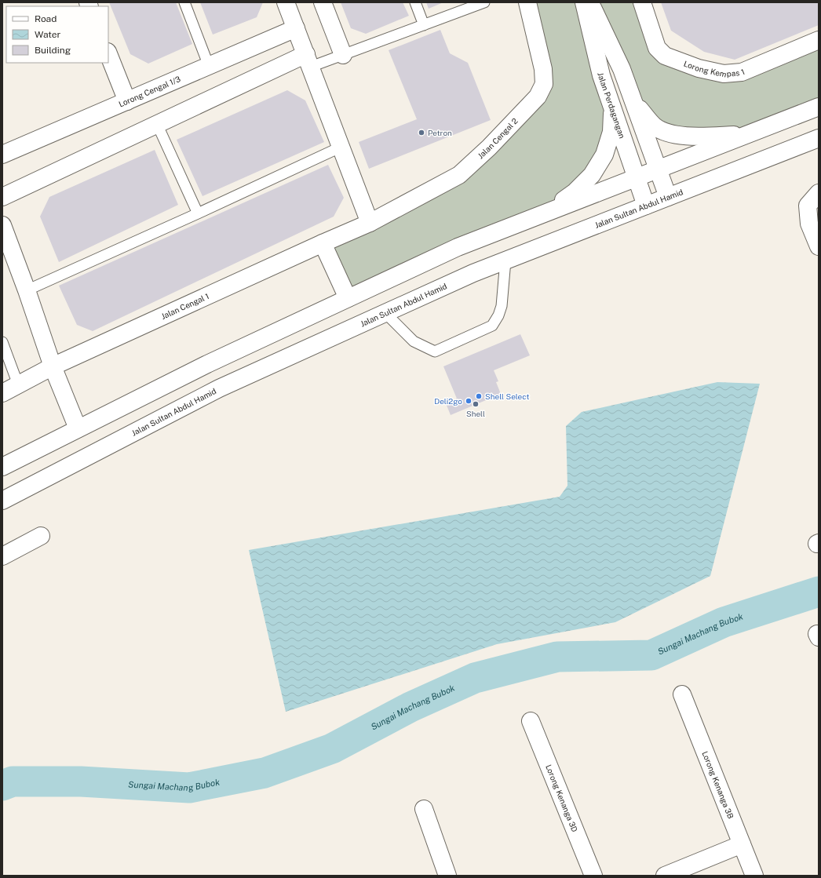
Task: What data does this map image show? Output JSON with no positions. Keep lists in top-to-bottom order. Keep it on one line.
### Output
{"streets":{"street":["Lorong Kempas 1","Lorong Cengal 1/3","Jalan Perdagangan","Jalan Cengal 2","Jalan Sultan Abdul Hamid","Jalan Cengal 1","Lorong Kenanga 3B","Lorong Kenanga 3D"]},"crossings":[["Jalan Perdagangan","Jalan Sultan Abdul Hamid"],["Jalan Cengal 2","Jalan Cengal 1"]],"water":["Sungai Machang Bubok"],"places":["Petron","Shell Select","Deli2go","Shell"],"legend":["Road","Water","Building"]}
